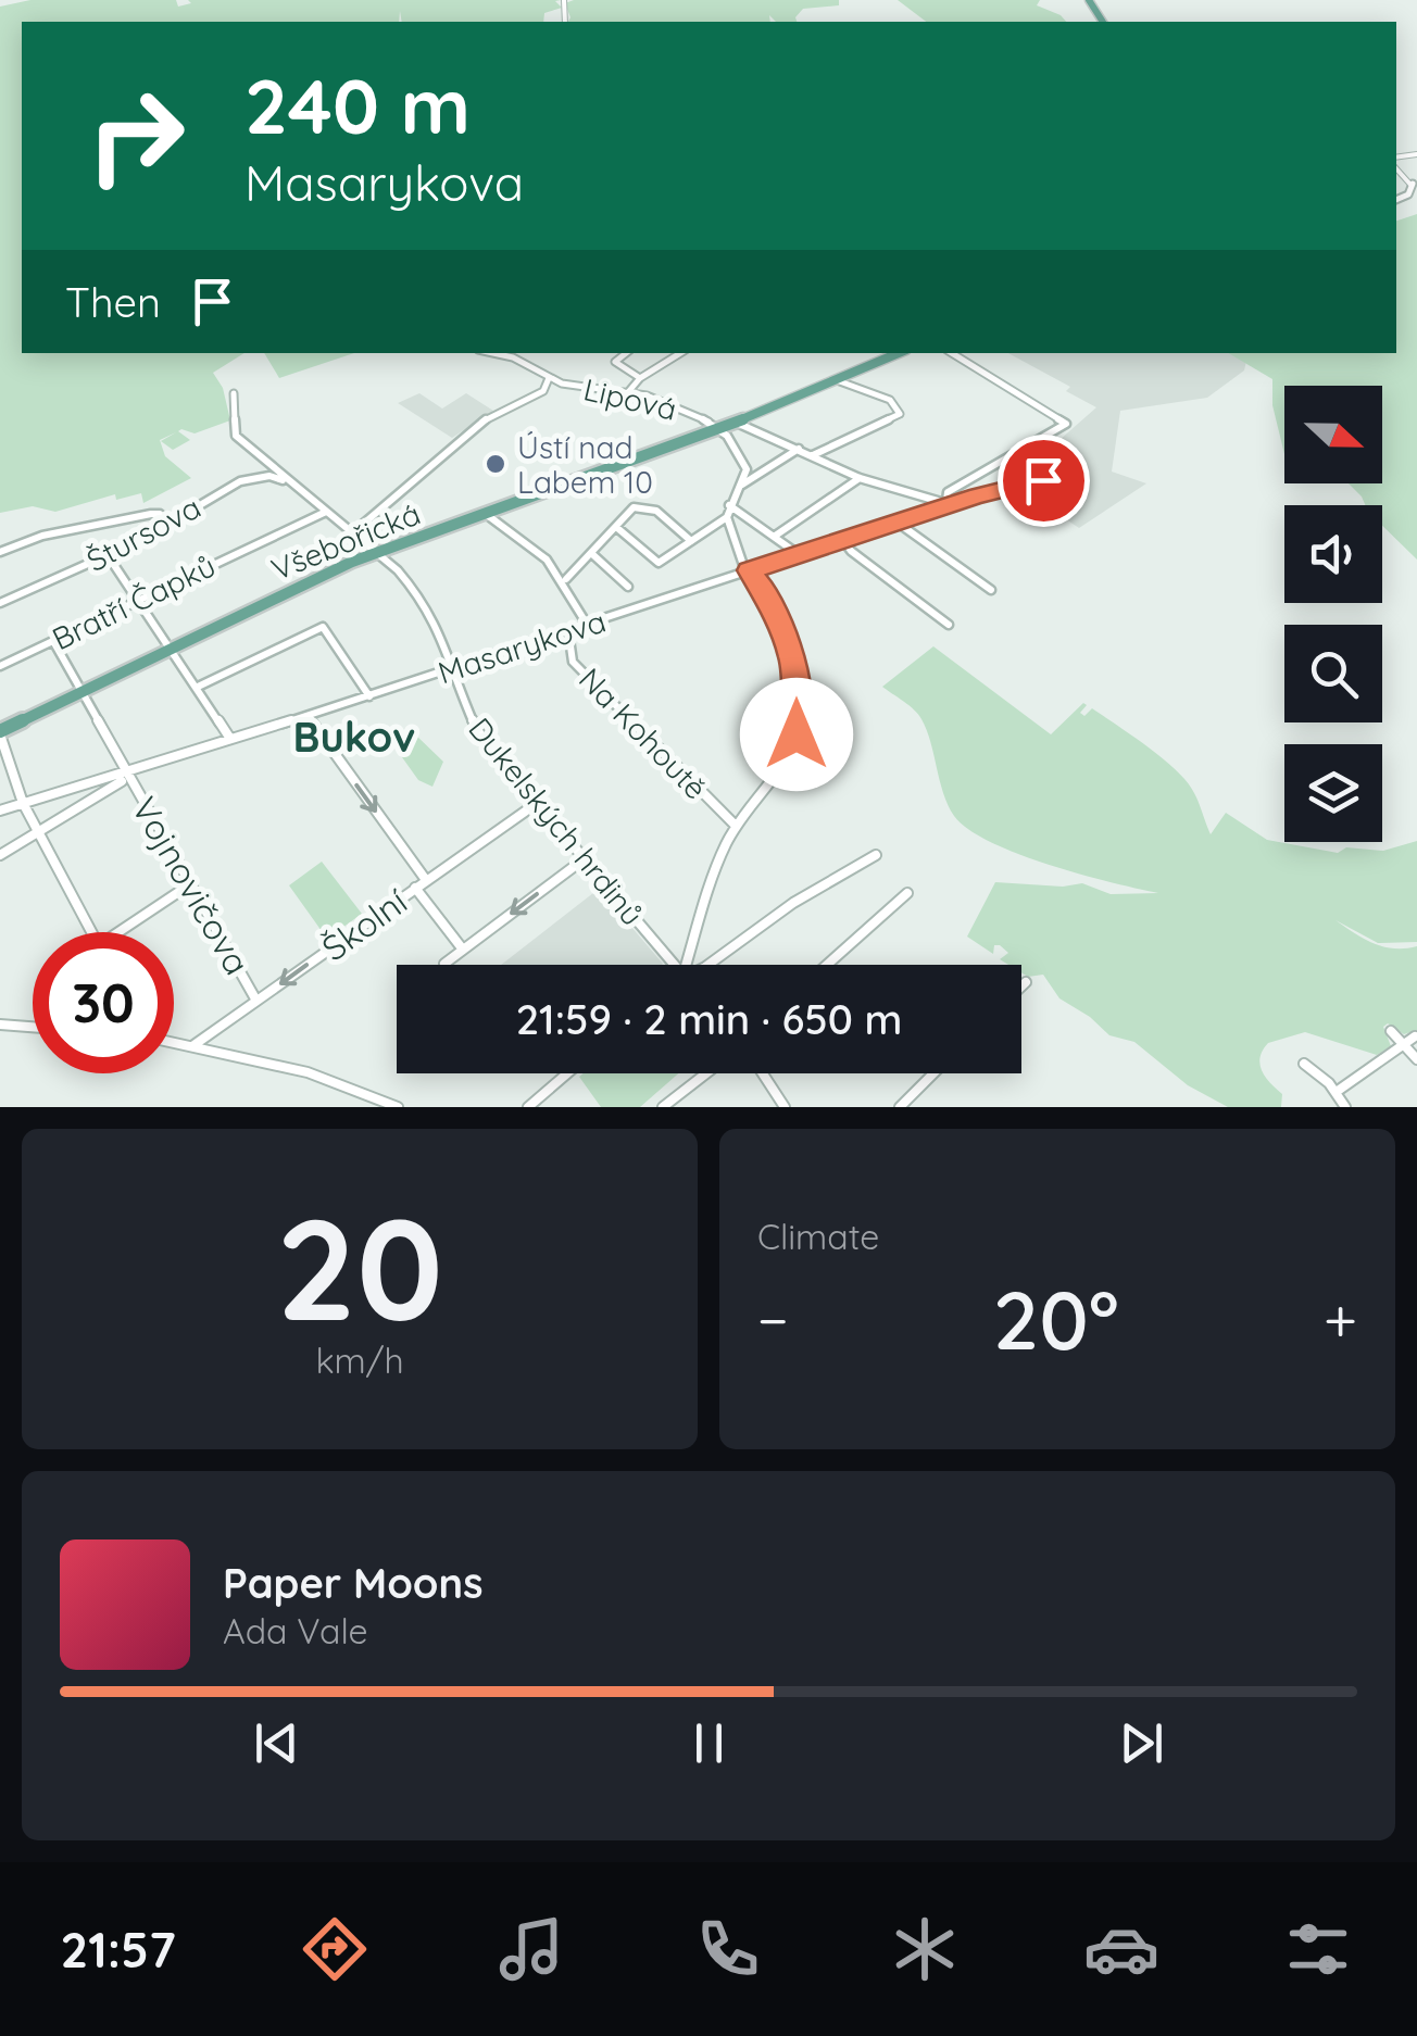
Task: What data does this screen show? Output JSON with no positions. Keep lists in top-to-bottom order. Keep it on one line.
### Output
{"streets":{"main road":["Všebořická"],"street":["Lipová","Štursova","Bratří Čapků","Masarykova","Na Kohoutě","Dukelských hrdinů","Vojnovičova","Školní"]},"crossings":[["Lipová","Všebořická"],["Štursova","Dukelských hrdinů"],["Všebořická","Dukelských hrdinů"],["Všebořická","Vojnovičova"],["Bratří Čapků","Dukelských hrdinů"],["Bratří Čapků","Vojnovičova"],["Masarykova","Na Kohoutě"],["Masarykova","Dukelských hrdinů"],["Masarykova","Vojnovičova"],["Dukelských hrdinů","Školní"],["Vojnovičova","Školní"]],"one_way":["Školní"],"districts":["Bukov"],"places":["Ústí nad Labem 10"],"north":"right","page":{"turn":["240 m","Masarykova"],"then":"Then","limit":"30","trip":"21:59 · 2 min · 650 m","tile":[["20","km/h"],"Climate"],"heat":["−","20°","+"],"song":["Paper Moons","Ada Vale"],"tabs":"21:57"}}
